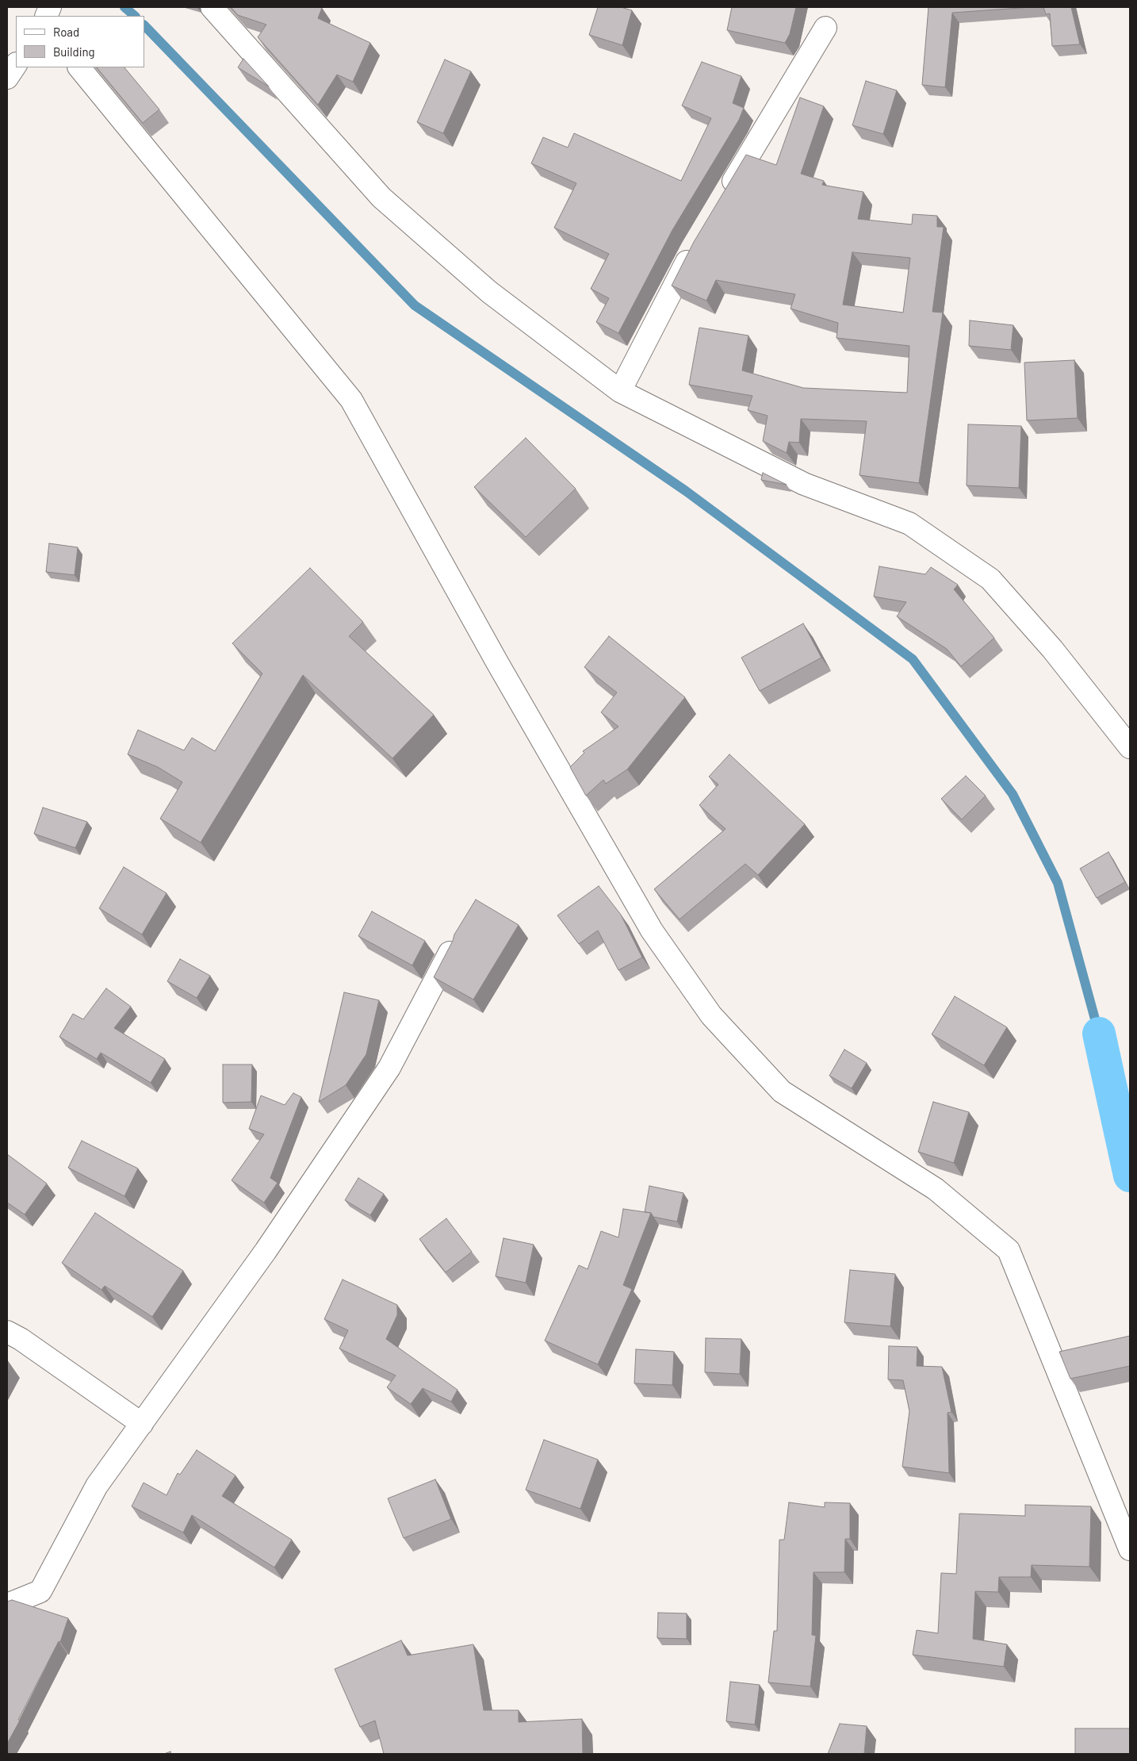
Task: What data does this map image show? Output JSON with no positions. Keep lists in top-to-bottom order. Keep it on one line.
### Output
{"legend":["Road","Building"]}
